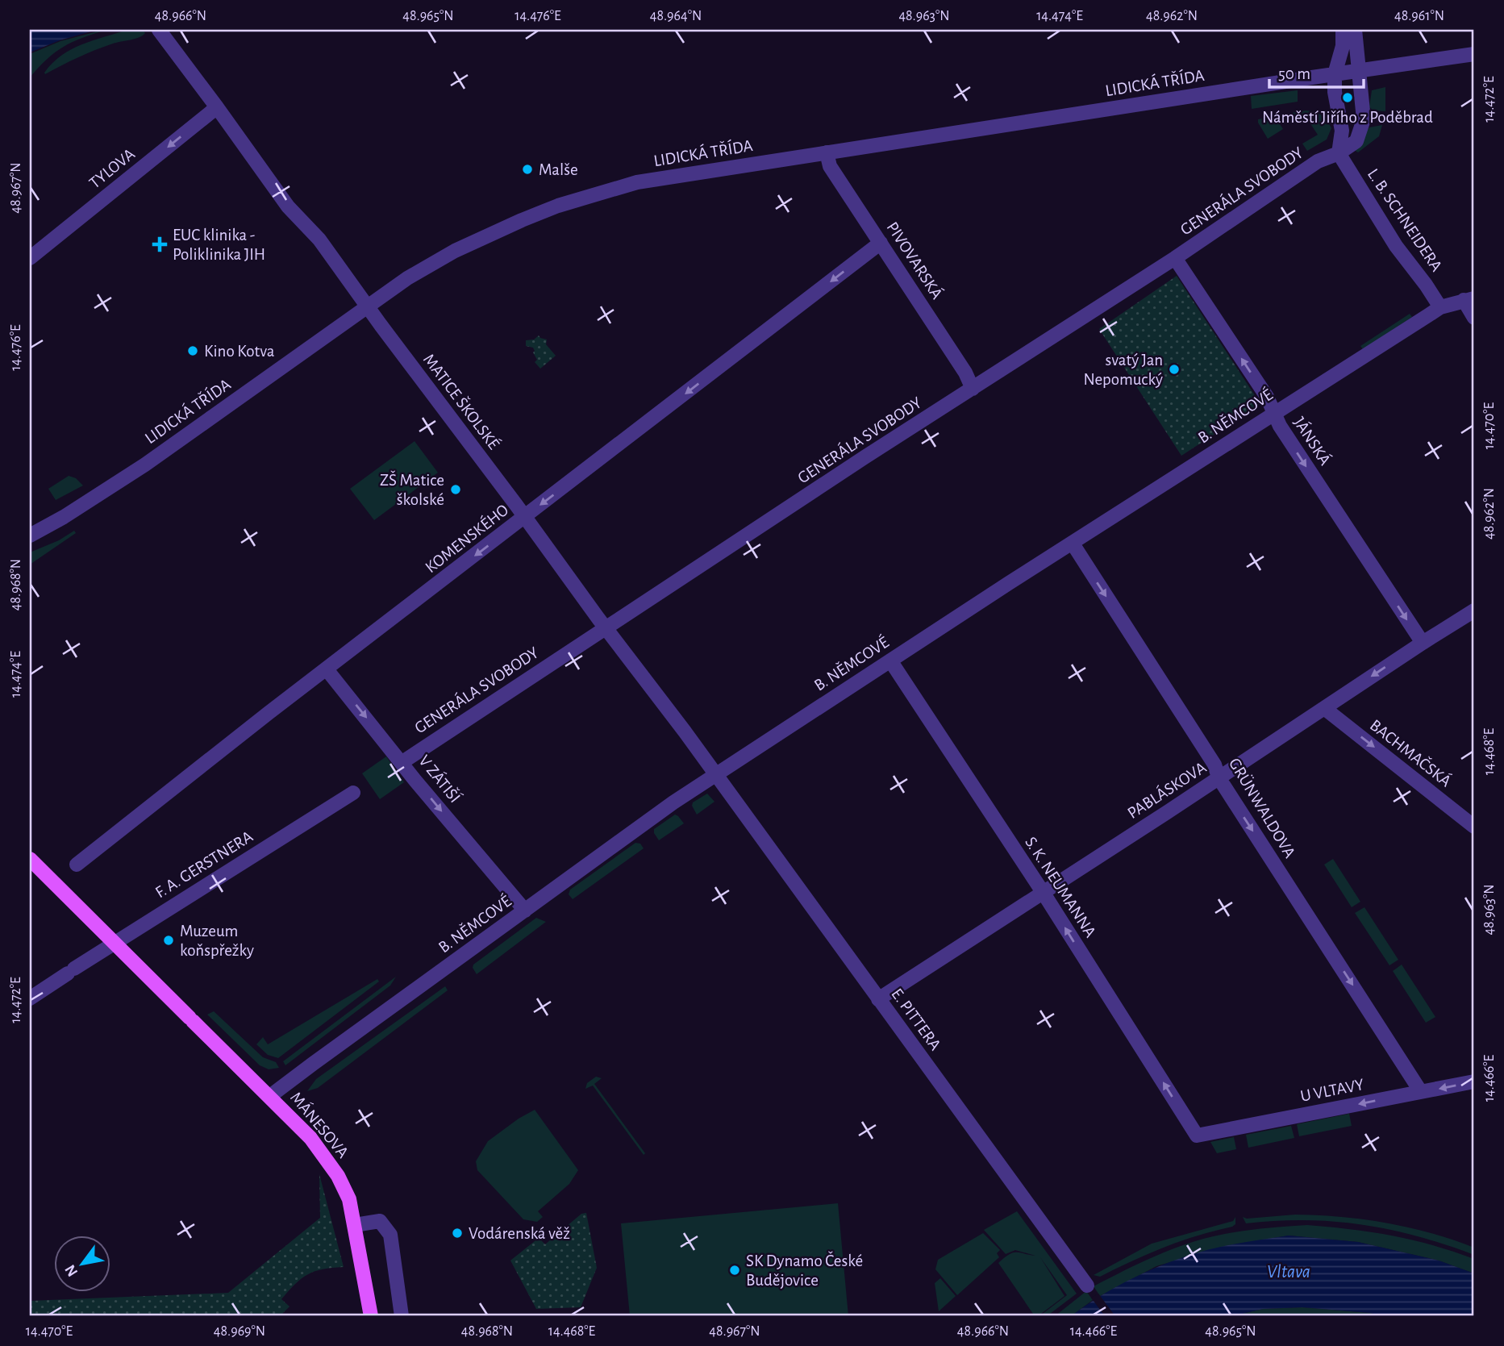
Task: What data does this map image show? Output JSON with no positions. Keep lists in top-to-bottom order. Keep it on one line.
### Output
{"streets":{"main road":["MÁNESOVA"],"street":["LIDICKÁ TŘÍDA","TYLOVA","GENERÁLA SVOBODY","L. B. SCHNEIDERA","PIVOVARSKÁ","MATICE ŠKOLSKÉ","B. NĚMCOVÉ","JÁNSKÁ","KOMENSKÉHO","BACHMAČSKÁ","V ZÁTIŠÍ","PABLÁSKOVA","GRÜNWALDOVA","F. A. GERSTNERA","S. K. NEUMANNA","E. PITTERA","U VLTAVY"]},"crossings":[["LIDICKÁ TŘÍDA","GENERÁLA SVOBODY"],["LIDICKÁ TŘÍDA","PIVOVARSKÁ"],["LIDICKÁ TŘÍDA","MATICE ŠKOLSKÉ"],["TYLOVA","MATICE ŠKOLSKÉ"],["GENERÁLA SVOBODY","L. B. SCHNEIDERA"],["GENERÁLA SVOBODY","PIVOVARSKÁ"],["GENERÁLA SVOBODY","MATICE ŠKOLSKÉ"],["GENERÁLA SVOBODY","JÁNSKÁ"],["GENERÁLA SVOBODY","V ZÁTIŠÍ"],["L. B. SCHNEIDERA","B. NĚMCOVÉ"],["PIVOVARSKÁ","KOMENSKÉHO"],["MATICE ŠKOLSKÉ","B. NĚMCOVÉ"],["MATICE ŠKOLSKÉ","KOMENSKÉHO"],["MATICE ŠKOLSKÉ","E. PITTERA"],["B. NĚMCOVÉ","JÁNSKÁ"],["B. NĚMCOVÉ","V ZÁTIŠÍ"],["B. NĚMCOVÉ","GRÜNWALDOVA"],["B. NĚMCOVÉ","S. K. NEUMANNA"],["B. NĚMCOVÉ","E. PITTERA"],["B. NĚMCOVÉ","MÁNESOVA"],["JÁNSKÁ","PABLÁSKOVA"],["KOMENSKÉHO","V ZÁTIŠÍ"],["BACHMAČSKÁ","PABLÁSKOVA"],["PABLÁSKOVA","GRÜNWALDOVA"],["PABLÁSKOVA","S. K. NEUMANNA"],["PABLÁSKOVA","E. PITTERA"],["GRÜNWALDOVA","U VLTAVY"],["F. A. GERSTNERA","MÁNESOVA"],["S. K. NEUMANNA","U VLTAVY"]],"one_way":["TYLOVA","KOMENSKÉHO","BACHMAČSKÁ","V ZÁTIŠÍ","GRÜNWALDOVA","S. K. NEUMANNA","U VLTAVY"],"water":["Vltava"],"places":{"other":["Náměstí Jiřího z Poděbrad","Malše","Kino Kotva","svatý Jan Nepomucký","ZŠ Matice školské","Muzeum koňspřežky","Vodárenská věž","SK Dynamo České Budějovice"],"health":["EUC klinika - Poliklinika JIH"]},"scale_bar":"50 m","north":"bottom left","coordinates":["48.966°N","48.965°N","14.476°E","48.964°N","48.963°N","14.474°E","48.962°N","48.961°N","14.472°E","48.967°N","14.470°E","48.968°N","14.468°E","14.466°E","48.969°N"]}
